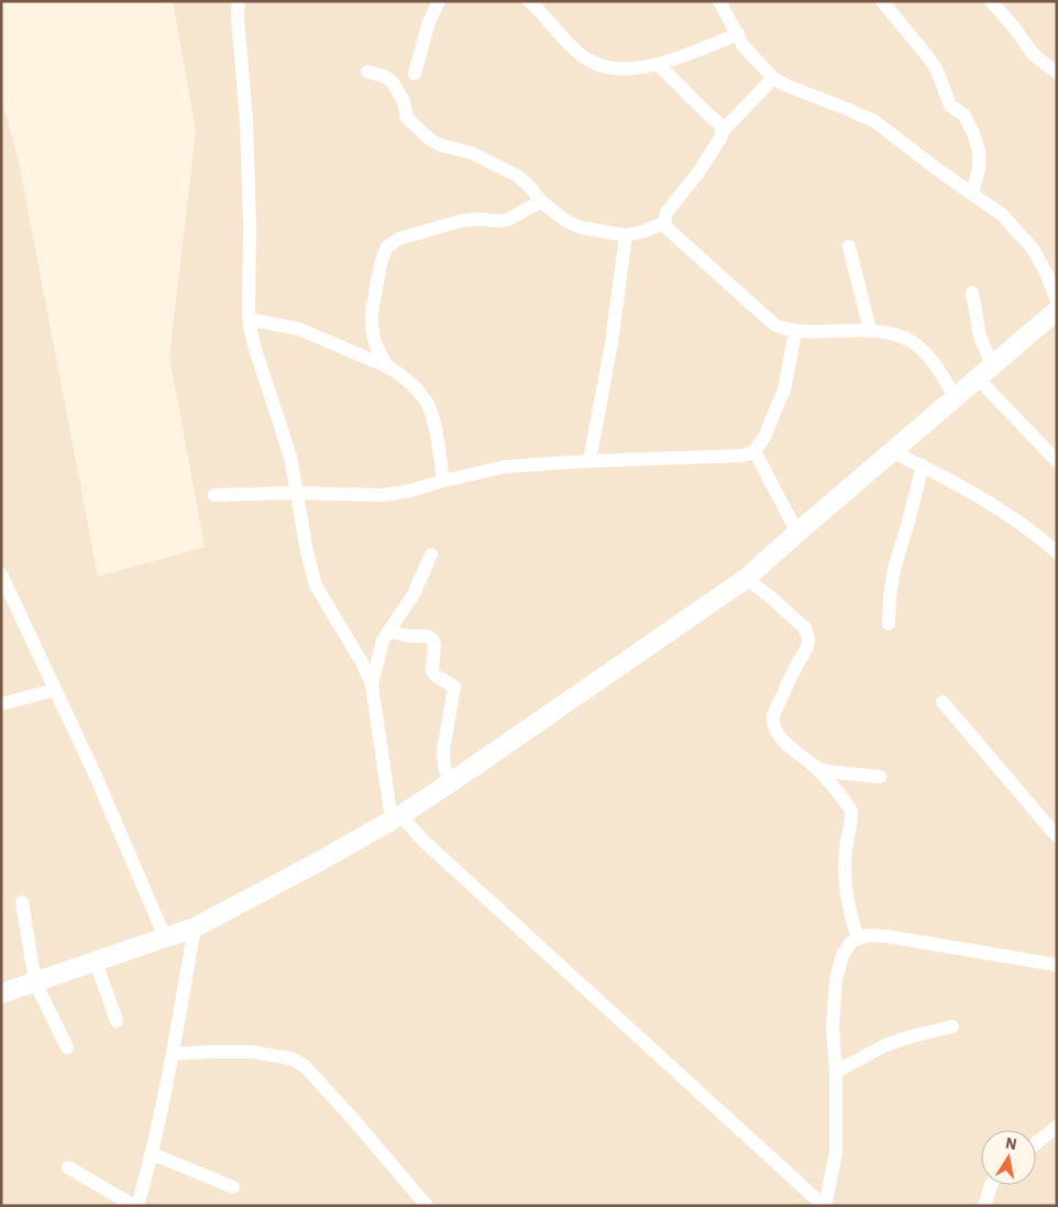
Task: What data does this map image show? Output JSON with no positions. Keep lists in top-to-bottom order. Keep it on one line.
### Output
{"north":"top"}
